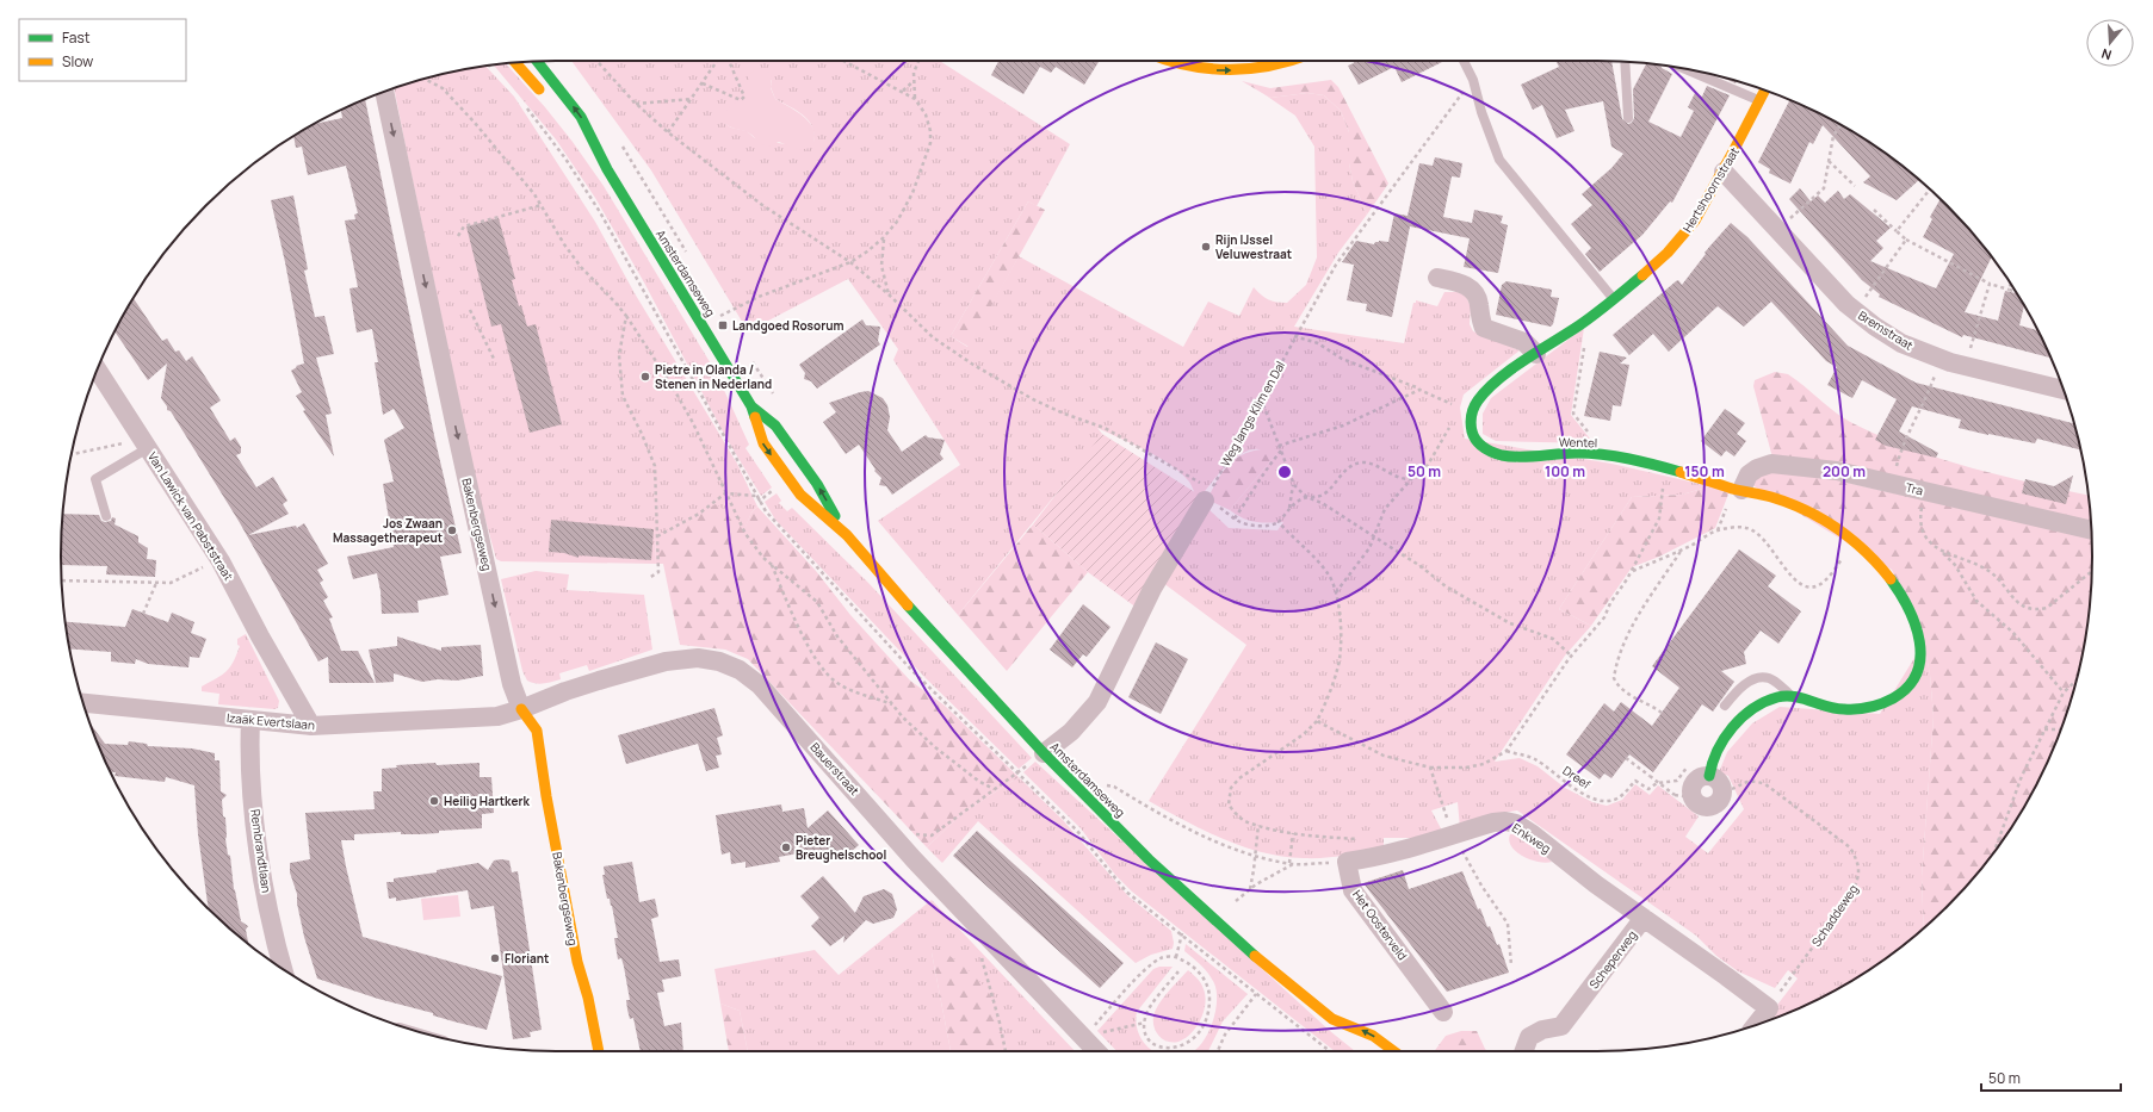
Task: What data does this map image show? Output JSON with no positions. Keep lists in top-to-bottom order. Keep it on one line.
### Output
{"streets":{"street":["Hertshoornstraat","Amsterdamseweg","Bremstraat","Wentel","Tra","Van Lawick van Pabststraat","Bakenbergseweg","Izaäk Evertslaan","Bauerstraat","Enkweg","Rembrandtlaan","Het Oosterveld","Scheperweg"],"path":["Weg langs Klim en Dal","Dreef","Schaddeweg"]},"crossings":[["Hertshoornstraat","Bremstraat"],["Wentel","Tra"],["Van Lawick van Pabststraat","Izaäk Evertslaan"],["Bakenbergseweg","Izaäk Evertslaan"],["Bakenbergseweg","Bauerstraat"],["Izaäk Evertslaan","Bauerstraat"],["Izaäk Evertslaan","Rembrandtlaan"],["Enkweg","Het Oosterveld"],["Enkweg","Scheperweg"],["Schaddeweg","Scheperweg"]],"one_way":["Bakenbergseweg"],"places":{"other":["Rijn IJssel Veluwestraat","Pietre in Olanda / Stenen in Nederland","Jos Zwaan Massagetherapeut","Heilig Hartkerk","Pieter Breughelschool","Floriant"],"transit":["Landgoed Rosorum"]},"legend":["Fast","Slow"],"scale_bar":"50 m","north":"bottom","rings":["50 m","100 m","150 m","200 m"]}
